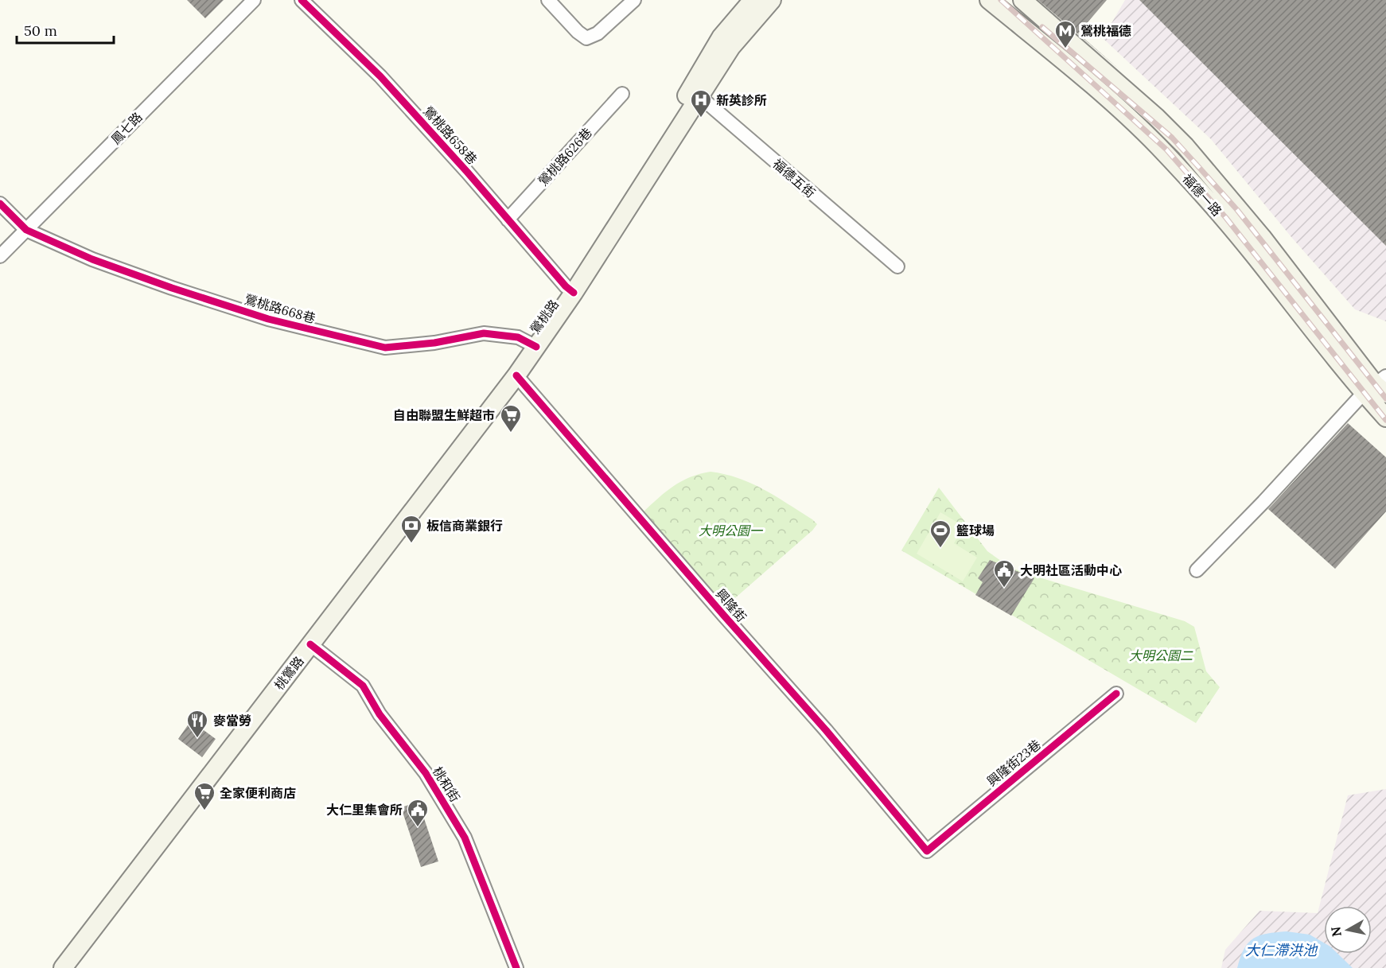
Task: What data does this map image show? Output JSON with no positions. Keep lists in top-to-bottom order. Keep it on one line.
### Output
{"streets":{"main road":["福德一路","鶯桃路","桃鶯路"],"street":["鳳七路","鶯桃路658巷","鶯桃路626巷","福德五街","鶯桃路668巷","興隆街","興隆街23巷","桃和街"]},"crossings":[["鳳七路","鶯桃路668巷"],["鶯桃路658巷","鶯桃路626巷"],["鶯桃路658巷","鶯桃路"],["福德五街","鶯桃路"],["鶯桃路668巷","鶯桃路"],["鶯桃路","興隆街"],["鶯桃路","桃鶯路"],["興隆街","桃鶯路"],["興隆街","興隆街23巷"],["桃鶯路","桃和街"]],"water":["大仁滯洪池"],"parks":["大明公園一","大明公園二"],"places":{"metro station":["鶯桃福德"],"hospital":["新英診所"],"supermarket":["自由聯盟生鮮超市","全家便利商店"],"bank":["板信商業銀行"],"sports":["籃球場"],"public building":["大明社區活動中心","大仁里集會所"],"restaurant":["麥當勞"]},"scale_bar":"50 m","north":"left"}
